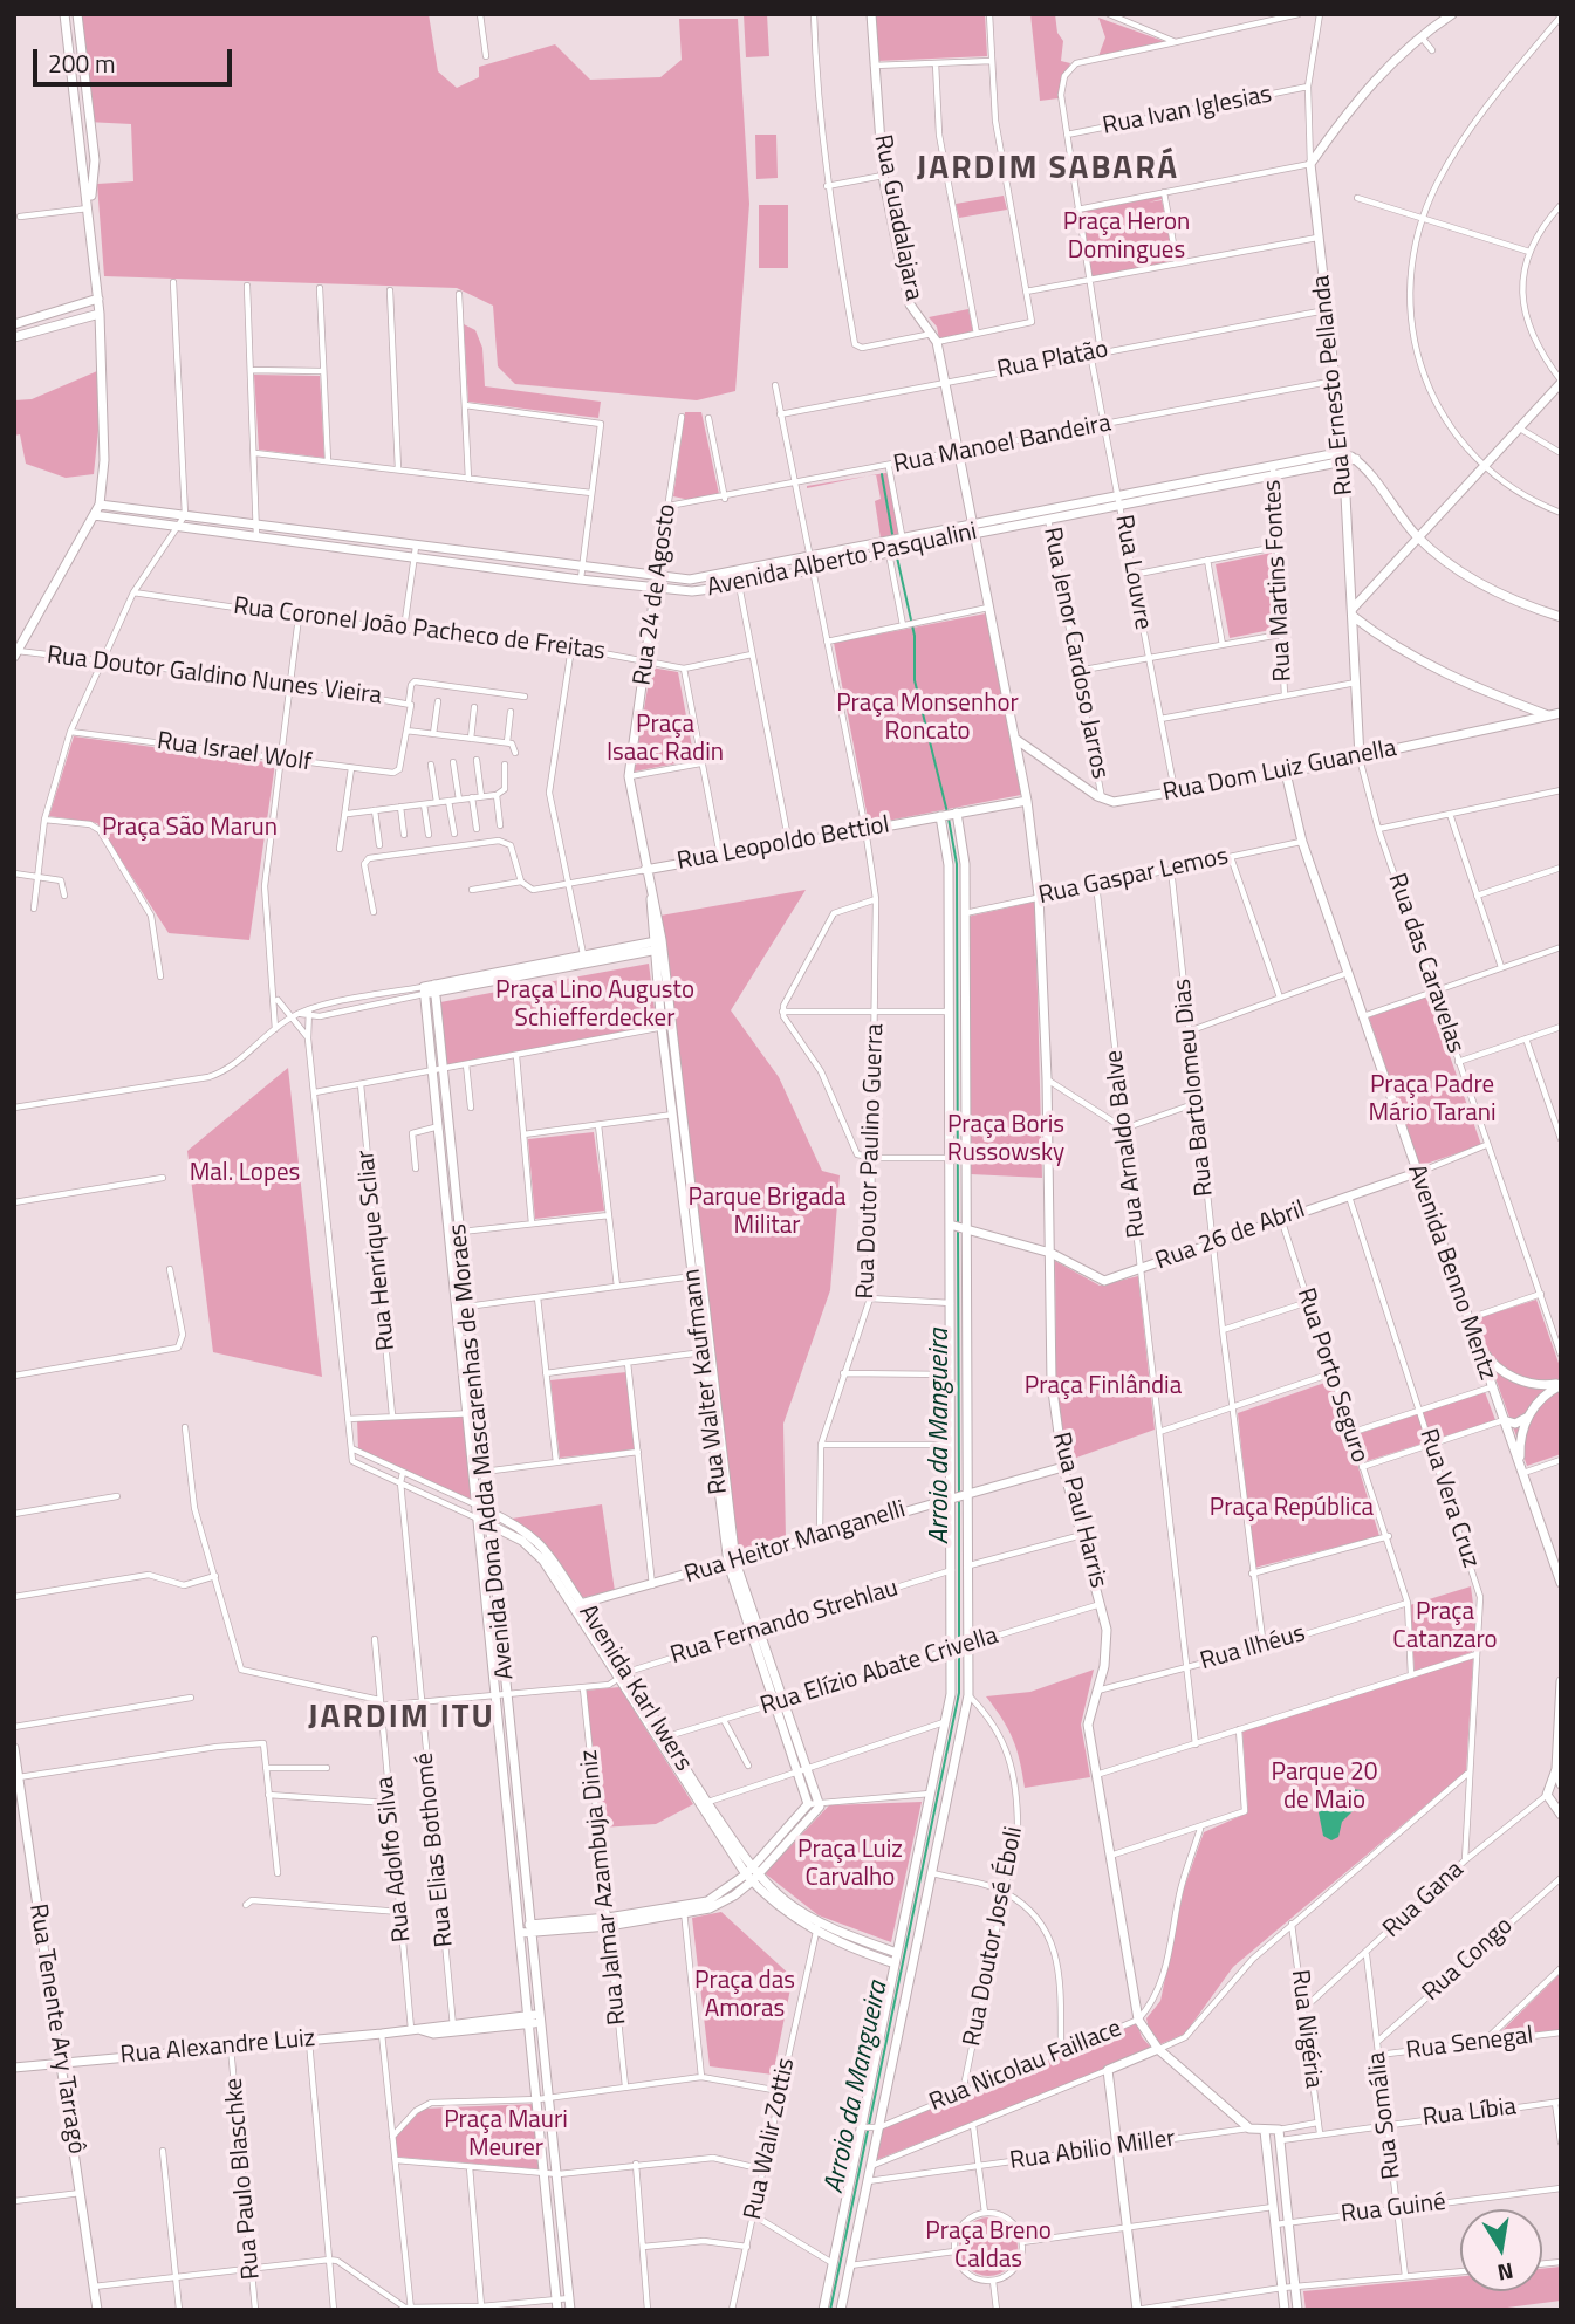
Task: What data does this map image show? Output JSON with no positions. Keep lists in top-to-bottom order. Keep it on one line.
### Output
{"streets":{"street":["Rua Ivan Iglesias","Rua Guadalajara","Rua Platão","Rua Ernesto Pellanda","Rua Manoel Bandeira","Avenida Alberto Pasqualini","Rua Louvre","Rua Martins Fontes","Rua 24 de Agosto","Rua Coronel João Pacheco de Freitas","Rua Jenor Cardoso Jarros","Rua Doutor Galdino Nunes Vieira","Rua Israel Wolf","Rua Dom Luiz Guanella","Rua Leopoldo Bettiol","Rua Gaspar Lemos","Rua das Caravelas","Rua Bartolomeu Dias","Rua Arnaldo Balve","Rua Doutor Paulino Guerra","Rua 26 de Abril","Rua Henrique Scliar","Avenida Benno Mentz","Rua Porto Seguro","Rua Walter Kaufmann","Avenida Dona Adda Mascarenhas de Moraes","Rua Vera Cruz","Rua Paul Harris","Rua Heitor Manganelli","Rua Fernando Strehlau","Rua Ilhéus","Rua Elízio Abate Crivella","Avenida Karl Iwers","Rua Elias Bothomé","Rua Adolfo Silva","Rua Jalmar Azambuja Diniz","Rua Gana","Rua Doutor José Éboli","Rua Congo","Rua Tenente Ary Tarragô","Rua Nigéria","Rua Senegal","Rua Alexandre Luiz","Rua Nicolau Faillace","Rua Líbia","Rua Somália","Rua Walir Zottis","Rua Abilio Miller","Rua Paulo Blaschke","Rua Guiné"]},"crossings":[["Rua Ivan Iglesias","Rua Ernesto Pellanda"],["Rua Guadalajara","Rua Platão"],["Rua Guadalajara","Rua Manoel Bandeira"],["Rua Guadalajara","Avenida Alberto Pasqualini"],["Rua Guadalajara","Rua Leopoldo Bettiol"],["Rua Guadalajara","Rua Gaspar Lemos"],["Rua Guadalajara","Rua Paul Harris"],["Rua Platão","Rua Ernesto Pellanda"],["Rua Platão","Rua Louvre"],["Rua Platão","Rua Doutor Paulino Guerra"],["Rua Ernesto Pellanda","Rua Manoel Bandeira"],["Rua Ernesto Pellanda","Avenida Alberto Pasqualini"],["Rua Ernesto Pellanda","Rua Dom Luiz Guanella"],["Rua Ernesto Pellanda","Rua das Caravelas"],["Rua Manoel Bandeira","Rua Louvre"],["Rua Manoel Bandeira","Rua 24 de Agosto"],["Rua Manoel Bandeira","Rua Doutor Paulino Guerra"],["Avenida Alberto Pasqualini","Rua Louvre"],["Avenida Alberto Pasqualini","Rua Martins Fontes"],["Avenida Alberto Pasqualini","Rua 24 de Agosto"],["Avenida Alberto Pasqualini","Rua Jenor Cardoso Jarros"],["Avenida Alberto Pasqualini","Rua Doutor Paulino Guerra"],["Rua Louvre","Rua Dom Luiz Guanella"],["Rua 24 de Agosto","Rua Coronel João Pacheco de Freitas"],["Rua 24 de Agosto","Rua Leopoldo Bettiol"],["Rua 24 de Agosto","Rua Walter Kaufmann"],["Rua Jenor Cardoso Jarros","Rua Dom Luiz Guanella"],["Rua Dom Luiz Guanella","Rua das Caravelas"],["Rua Dom Luiz Guanella","Avenida Benno Mentz"],["Rua Leopoldo Bettiol","Rua Doutor Paulino Guerra"],["Rua Leopoldo Bettiol","Rua Walter Kaufmann"],["Rua Gaspar Lemos","Rua Bartolomeu Dias"],["Rua Gaspar Lemos","Rua Arnaldo Balve"],["Rua Gaspar Lemos","Avenida Benno Mentz"],["Rua Gaspar Lemos","Rua Paul Harris"],["Rua Bartolomeu Dias","Rua 26 de Abril"],["Rua Bartolomeu Dias","Rua Ilhéus"],["Rua Arnaldo Balve","Rua 26 de Abril"],["Rua Arnaldo Balve","Rua Ilhéus"],["Rua Doutor Paulino Guerra","Rua Heitor Manganelli"],["Rua 26 de Abril","Avenida Benno Mentz"],["Rua 26 de Abril","Rua Porto Seguro"],["Rua 26 de Abril","Rua Vera Cruz"],["Rua 26 de Abril","Rua Paul Harris"],["Rua Porto Seguro","Rua Ilhéus"],["Rua Walter Kaufmann","Rua Heitor Manganelli"],["Rua Walter Kaufmann","Rua Fernando Strehlau"],["Rua Walter Kaufmann","Rua Elízio Abate Crivella"],["Avenida Dona Adda Mascarenhas de Moraes","Avenida Karl Iwers"],["Avenida Dona Adda Mascarenhas de Moraes","Rua Alexandre Luiz"],["Rua Vera Cruz","Rua Gana"],["Rua Paul Harris","Rua Heitor Manganelli"],["Rua Paul Harris","Rua Ilhéus"],["Rua Paul Harris","Rua Elízio Abate Crivella"],["Rua Paul Harris","Rua Nicolau Faillace"],["Rua Heitor Manganelli","Avenida Karl Iwers"],["Rua Fernando Strehlau","Avenida Karl Iwers"],["Rua Elízio Abate Crivella","Avenida Karl Iwers"],["Avenida Karl Iwers","Rua Elias Bothomé"],["Avenida Karl Iwers","Rua Walir Zottis"],["Rua Elias Bothomé","Rua Alexandre Luiz"],["Rua Adolfo Silva","Rua Alexandre Luiz"],["Rua Gana","Rua Nigéria"],["Rua Gana","Rua Somália"],["Rua Doutor José Éboli","Rua Nicolau Faillace"],["Rua Congo","Rua Somália"],["Rua Tenente Ary Tarragô","Rua Alexandre Luiz"],["Rua Nigéria","Rua Líbia"],["Rua Nigéria","Rua Abilio Miller"],["Rua Senegal","Rua Somália"],["Rua Alexandre Luiz","Rua Paulo Blaschke"],["Rua Líbia","Rua Somália"],["Rua Somália","Rua Guiné"]],"districts":["JARDIM SABARÁ","JARDIM ITU"],"water":["Arroio da Mangueira"],"parks":["Praça Heron Domingues","Praça Monsenhor Roncato","Praça Isaac Radin","Praça São Marun","Praça Lino Augusto Schiefferdecker","Praça Padre Mário Tarani","Praça Boris Russowsky","Mal. Lopes","Parque Brigada Militar","Praça Finlândia","Praça República","Praça Catanzaro","Parque 20 de Maio","Praça Luiz Carvalho","Praça das Amoras","Praça Mauri Meurer","Praça Breno Caldas"],"scale_bar":"200 m","north":"bottom"}
